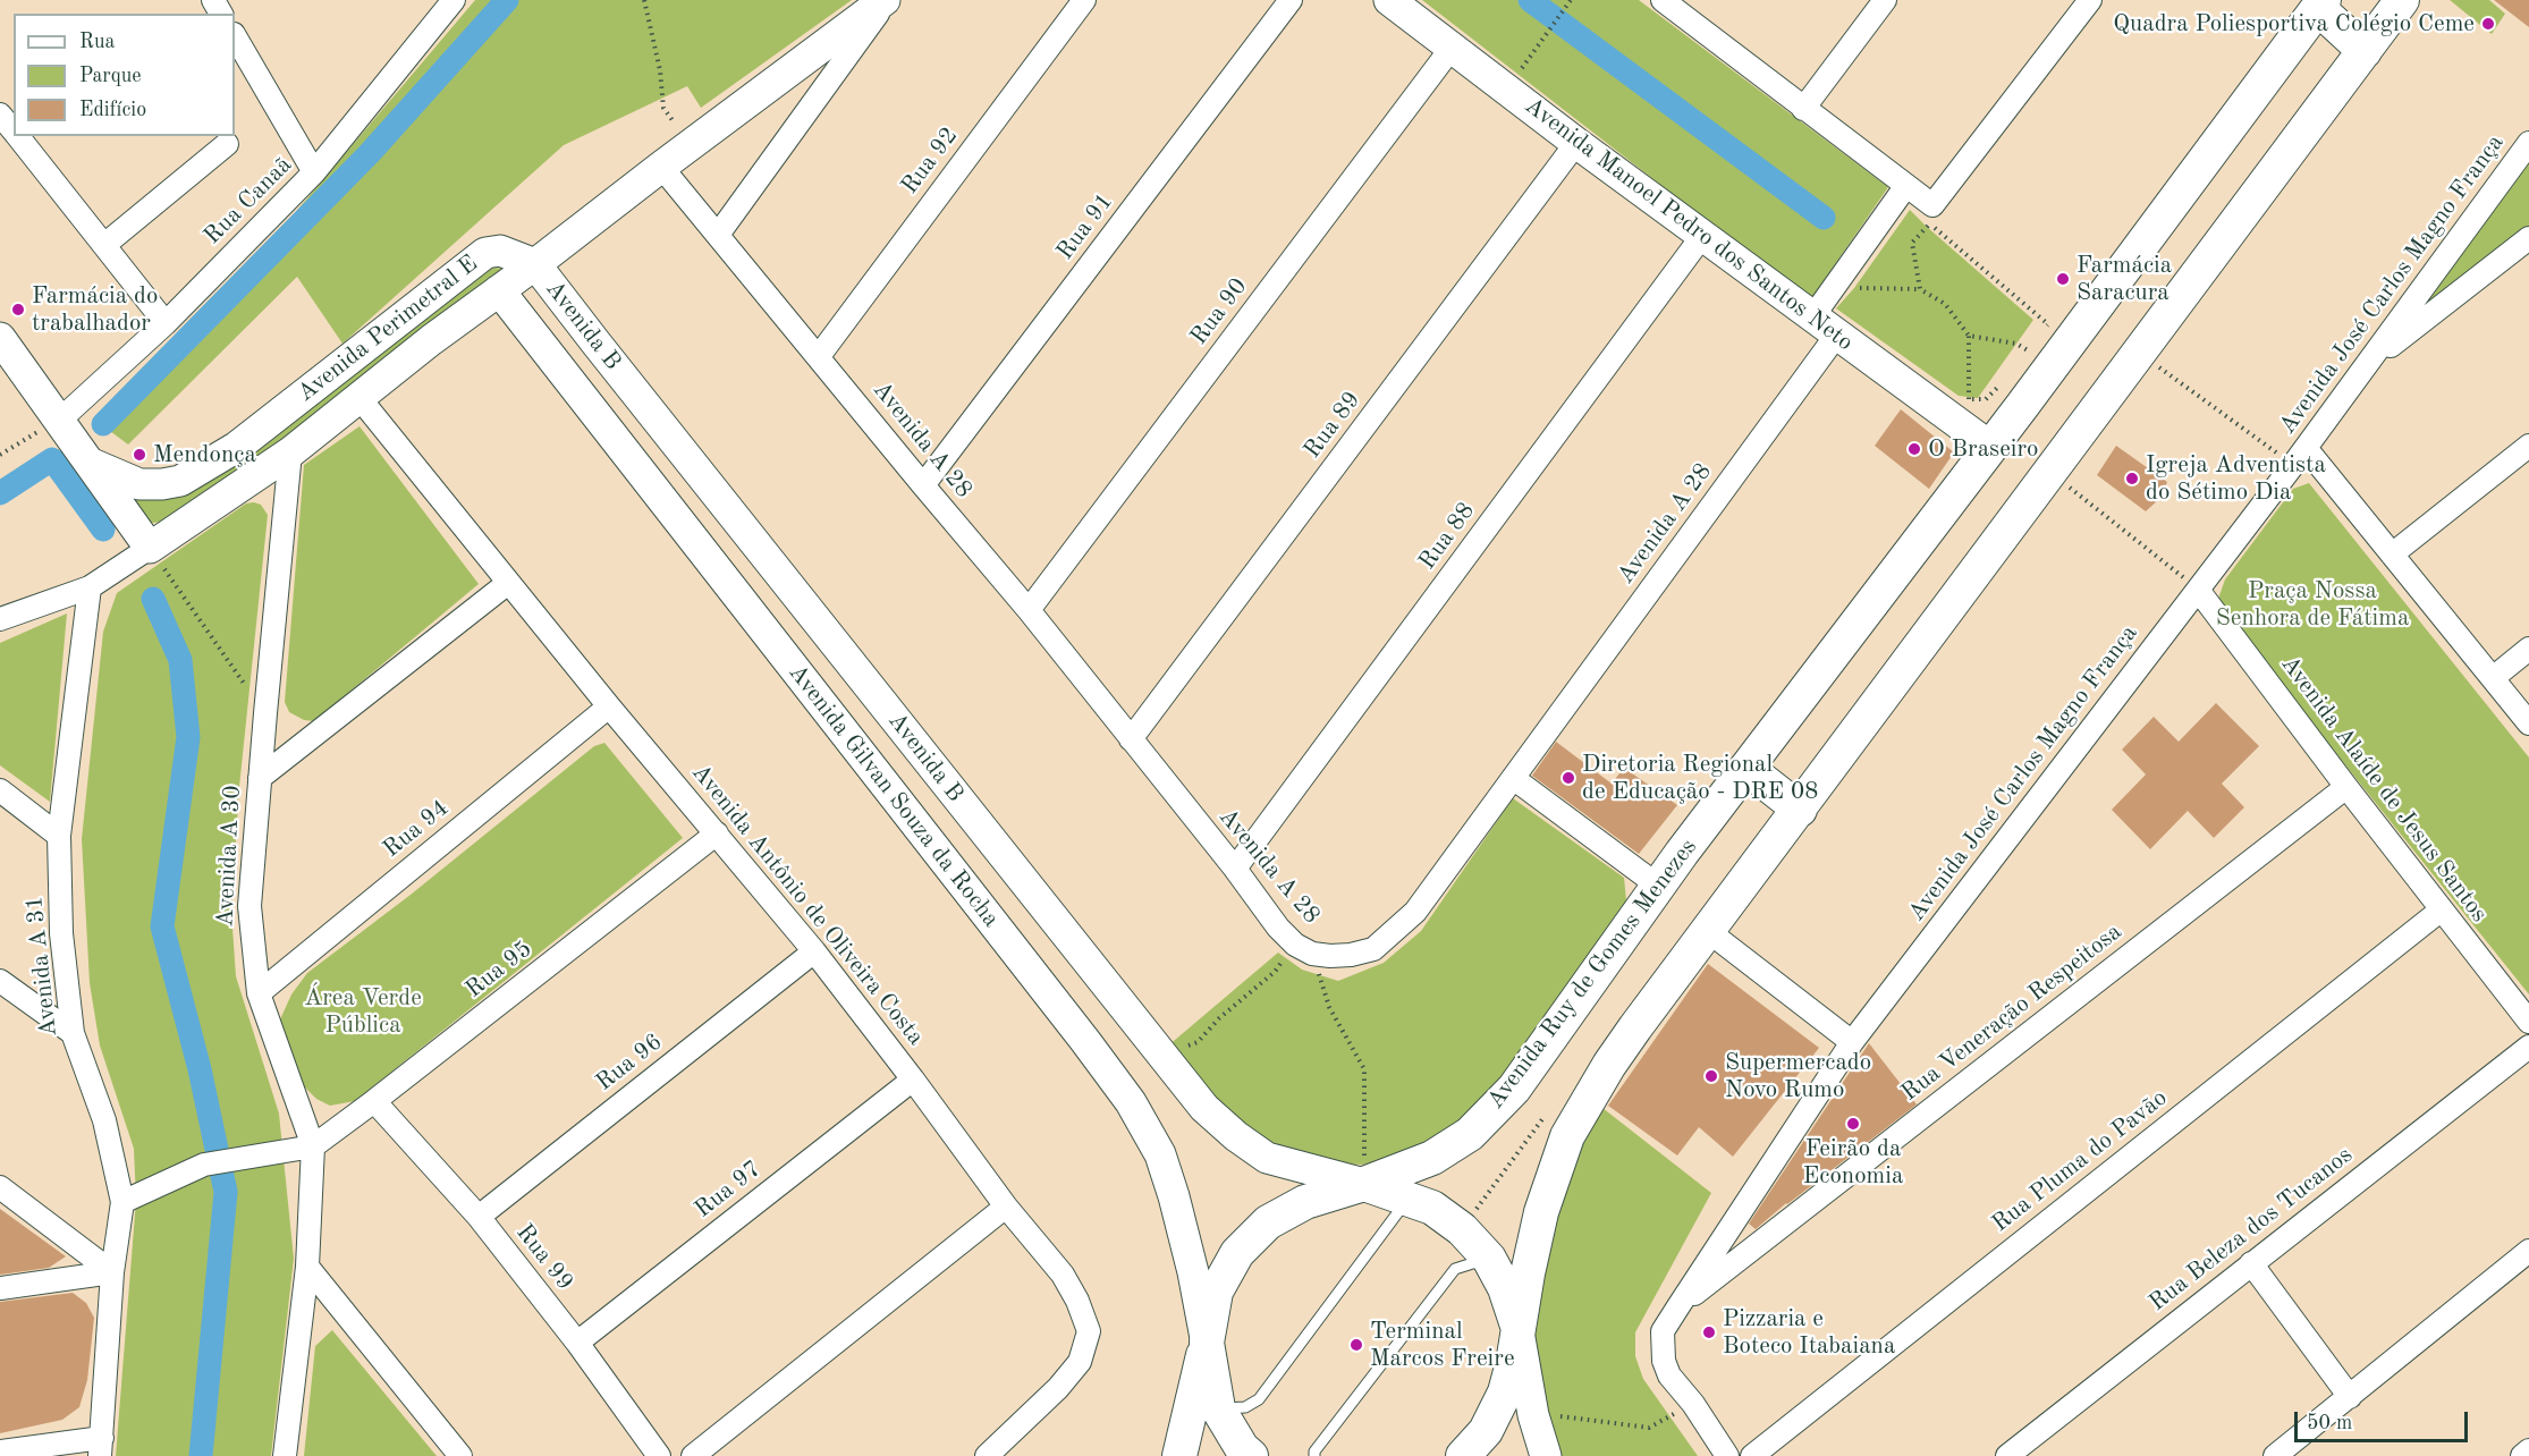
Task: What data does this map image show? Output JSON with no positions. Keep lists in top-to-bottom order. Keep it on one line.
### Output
{"streets":{"main road":["Avenida Ruy de Gomes Menezes"],"street":["Rua 92","Rua Canaã","Avenida Manoel Pedro dos Santos Neto","Rua 91","Avenida José Carlos Magno França","Rua 90","Avenida B","Avenida Perimetral E","Rua 89","Avenida A 28","Rua 88","Avenida Alaíde de Jesus Santos","Avenida Gilvan Souza da Rocha","Rua 94","Avenida A 30","Avenida Antônio de Oliveira Costa","Avenida A 31","Rua 95","Rua Veneração Respeitosa","Rua 96","Rua Pluma do Pavão","Rua 97","Rua Beleza dos Tucanos","Rua 99"]},"crossings":[["Rua 92","Avenida A 28"],["Avenida Manoel Pedro dos Santos Neto","Rua 90"],["Avenida Manoel Pedro dos Santos Neto","Rua 89"],["Avenida Manoel Pedro dos Santos Neto","Avenida A 28"],["Avenida Manoel Pedro dos Santos Neto","Rua 88"],["Avenida Manoel Pedro dos Santos Neto","Avenida Ruy de Gomes Menezes"],["Rua 91","Avenida A 28"],["Avenida José Carlos Magno França","Avenida Alaíde de Jesus Santos"],["Avenida José Carlos Magno França","Rua Veneração Respeitosa"],["Rua 90","Avenida A 28"],["Avenida B","Avenida Perimetral E"],["Avenida B","Avenida Ruy de Gomes Menezes"],["Avenida Perimetral E","Avenida Gilvan Souza da Rocha"],["Avenida Perimetral E","Avenida A 30"],["Avenida Perimetral E","Avenida Antônio de Oliveira Costa"],["Avenida Perimetral E","Avenida A 31"],["Rua 89","Avenida A 28"],["Avenida A 28","Rua 88"],["Avenida Alaíde de Jesus Santos","Rua Veneração Respeitosa"],["Avenida Alaíde de Jesus Santos","Rua Pluma do Pavão"],["Avenida Gilvan Souza da Rocha","Avenida Ruy de Gomes Menezes"],["Rua 94","Avenida A 30"],["Rua 94","Avenida Antônio de Oliveira Costa"],["Avenida A 30","Rua 95"],["Avenida Antônio de Oliveira Costa","Rua 95"],["Avenida Antônio de Oliveira Costa","Rua 96"],["Avenida Antônio de Oliveira Costa","Rua 97"],["Rua 95","Rua 99"],["Rua 96","Rua 99"],["Rua 97","Rua 99"]],"parks":["Praça Nossa Senhora de Fátima","Área Verde Pública"],"places":["Quadra Poliesportiva Colégio Ceme","Farmácia Saracura","Farmácia do trabalhador","O Braseiro","Mendonça","Igreja Adventista do Sétimo Dia","Diretoria Regional de Educação - DRE 08","Supermercado Novo Rumo","Feirão da Economia","Pizzaria e Boteco Itabaiana","Terminal Marcos Freire"],"legend":["Rua","Parque","Edifício"],"scale_bar":"50 m"}
